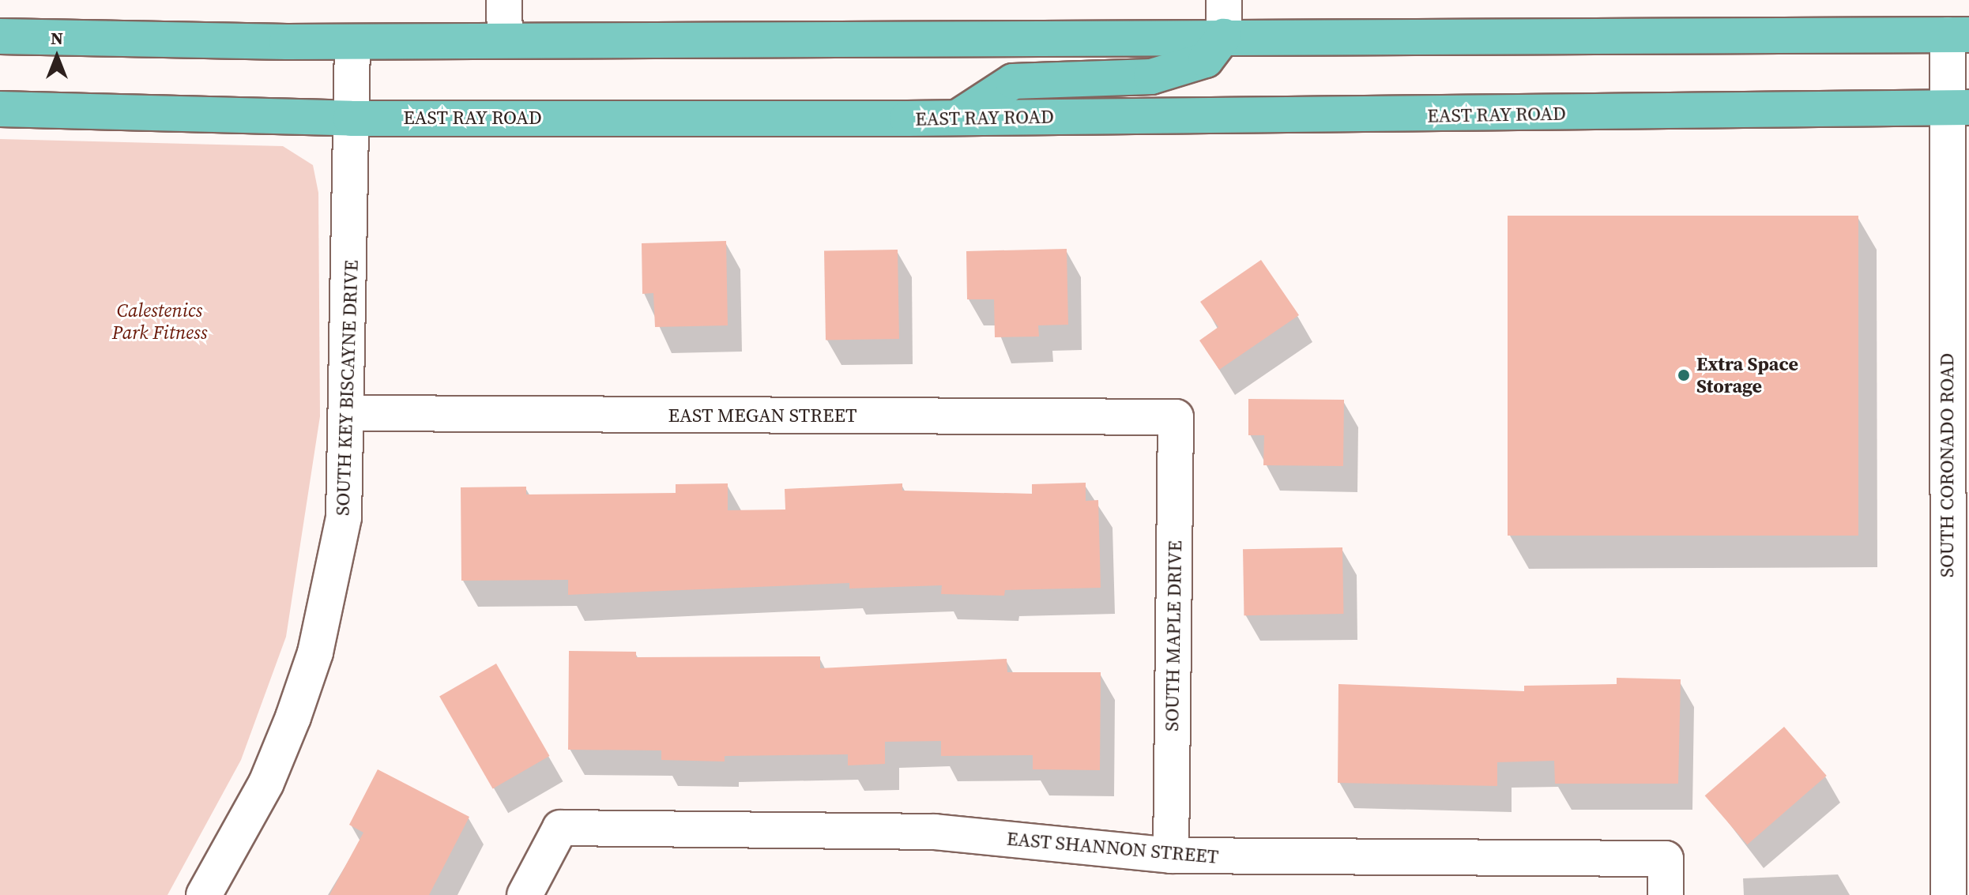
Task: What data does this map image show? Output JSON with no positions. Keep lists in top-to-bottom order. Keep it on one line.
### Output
{"streets":{"main road":["EAST RAY ROAD"],"street":["SOUTH KEY BISCAYNE DRIVE","EAST MEGAN STREET","SOUTH CORONADO ROAD","SOUTH MAPLE DRIVE","EAST SHANNON STREET"]},"crossings":[["EAST RAY ROAD","SOUTH KEY BISCAYNE DRIVE"],["EAST RAY ROAD","SOUTH CORONADO ROAD"],["SOUTH KEY BISCAYNE DRIVE","EAST MEGAN STREET"],["EAST MEGAN STREET","SOUTH MAPLE DRIVE"],["SOUTH MAPLE DRIVE","EAST SHANNON STREET"]],"parks":["Calestenics Park Fitness"],"places":["Extra Space Storage"],"north":"top"}
